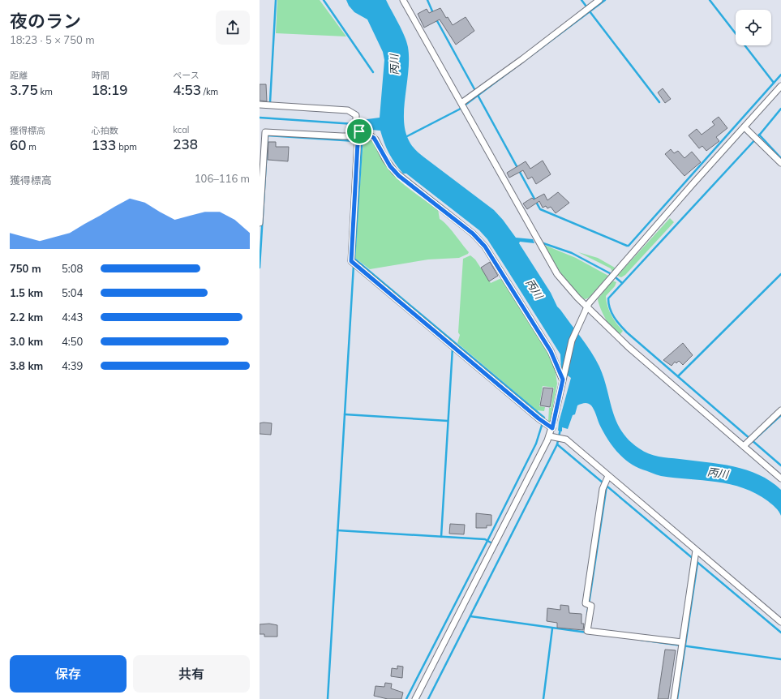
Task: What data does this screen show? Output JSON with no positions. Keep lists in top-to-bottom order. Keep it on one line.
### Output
{"water":["丙川"],"page":{"heading":["夜のラン","18:23 · 5 × 750 m"],"stats":[["距離","3.75 km"],["時間","18:19"],["ペース","4:53 /km"],["獲得標高","60 m"],["心拍数","133 bpm"],["kcal","238"]],"chart":["獲得標高","106–116 m"],"list":[{"name":"750 m","note":"5:08"},{"name":"1.5 km","note":"5:04"},{"name":"2.2 km","note":"4:43"},{"name":"3.0 km","note":"4:50"},{"name":"3.8 km","note":"4:39"}],"buttons":["保存","共有"]}}
